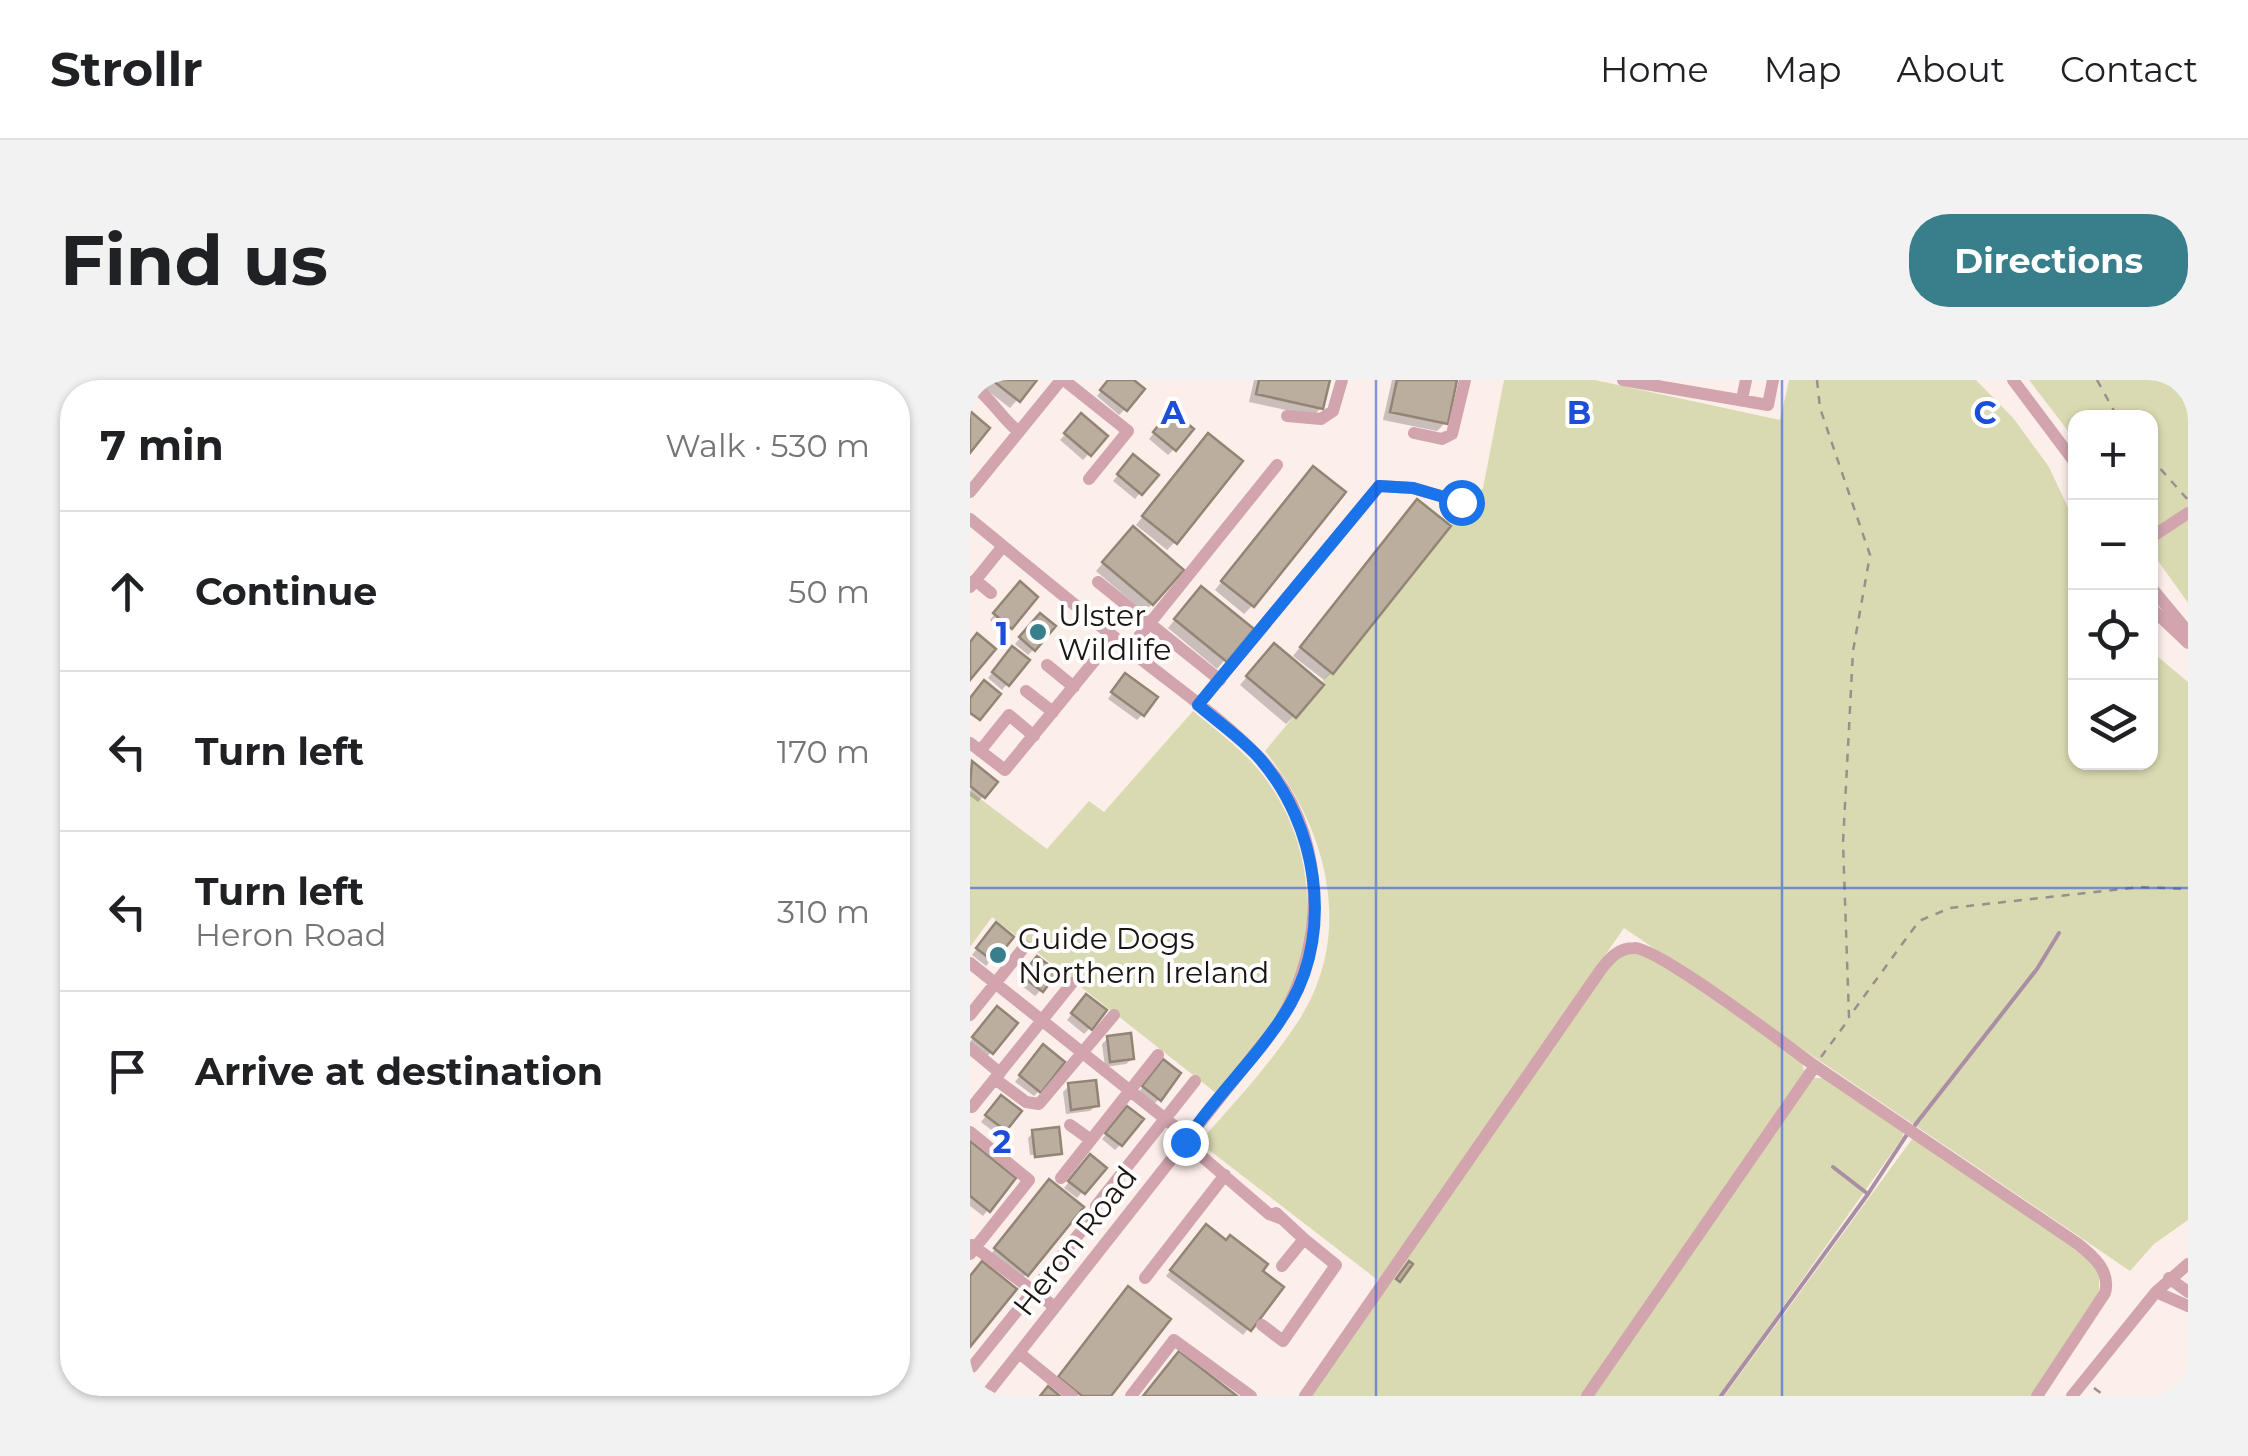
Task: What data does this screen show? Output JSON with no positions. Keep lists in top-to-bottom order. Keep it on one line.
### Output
{"streets":{"street":["Heron Road"]},"places":["Ulster Wildlife","Guide Dogs Northern Ireland"],"page":{"header":"Strollr","nav":["Home","Map","About","Contact"],"buttons":"Directions","title":"Find us","heading":["7 min","Walk · 530 m"],"map_buttons":["+","−"],"list":[["Continue","50 m"],["Turn left","170 m"],["Turn left","Heron Road","310 m"],"Arrive at destination"]},"grid":{"columns":["A","B","C"],"rows":["1","2"]}}
